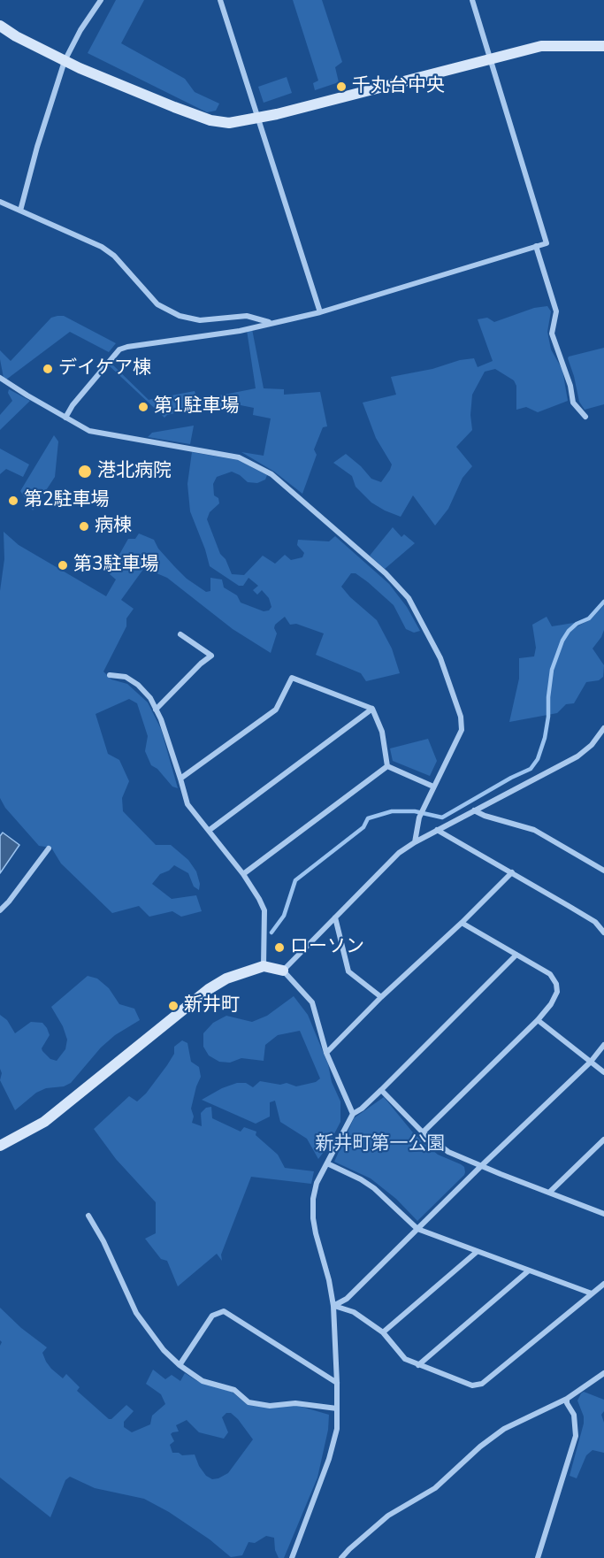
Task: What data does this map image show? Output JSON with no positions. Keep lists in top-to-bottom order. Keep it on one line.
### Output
{"parks":["新井町第一公園"],"places":["千丸台中央","デイケア棟","第1駐車場","港北病院","第2駐車場","病棟","第3駐車場","ローソン","新井町"]}
